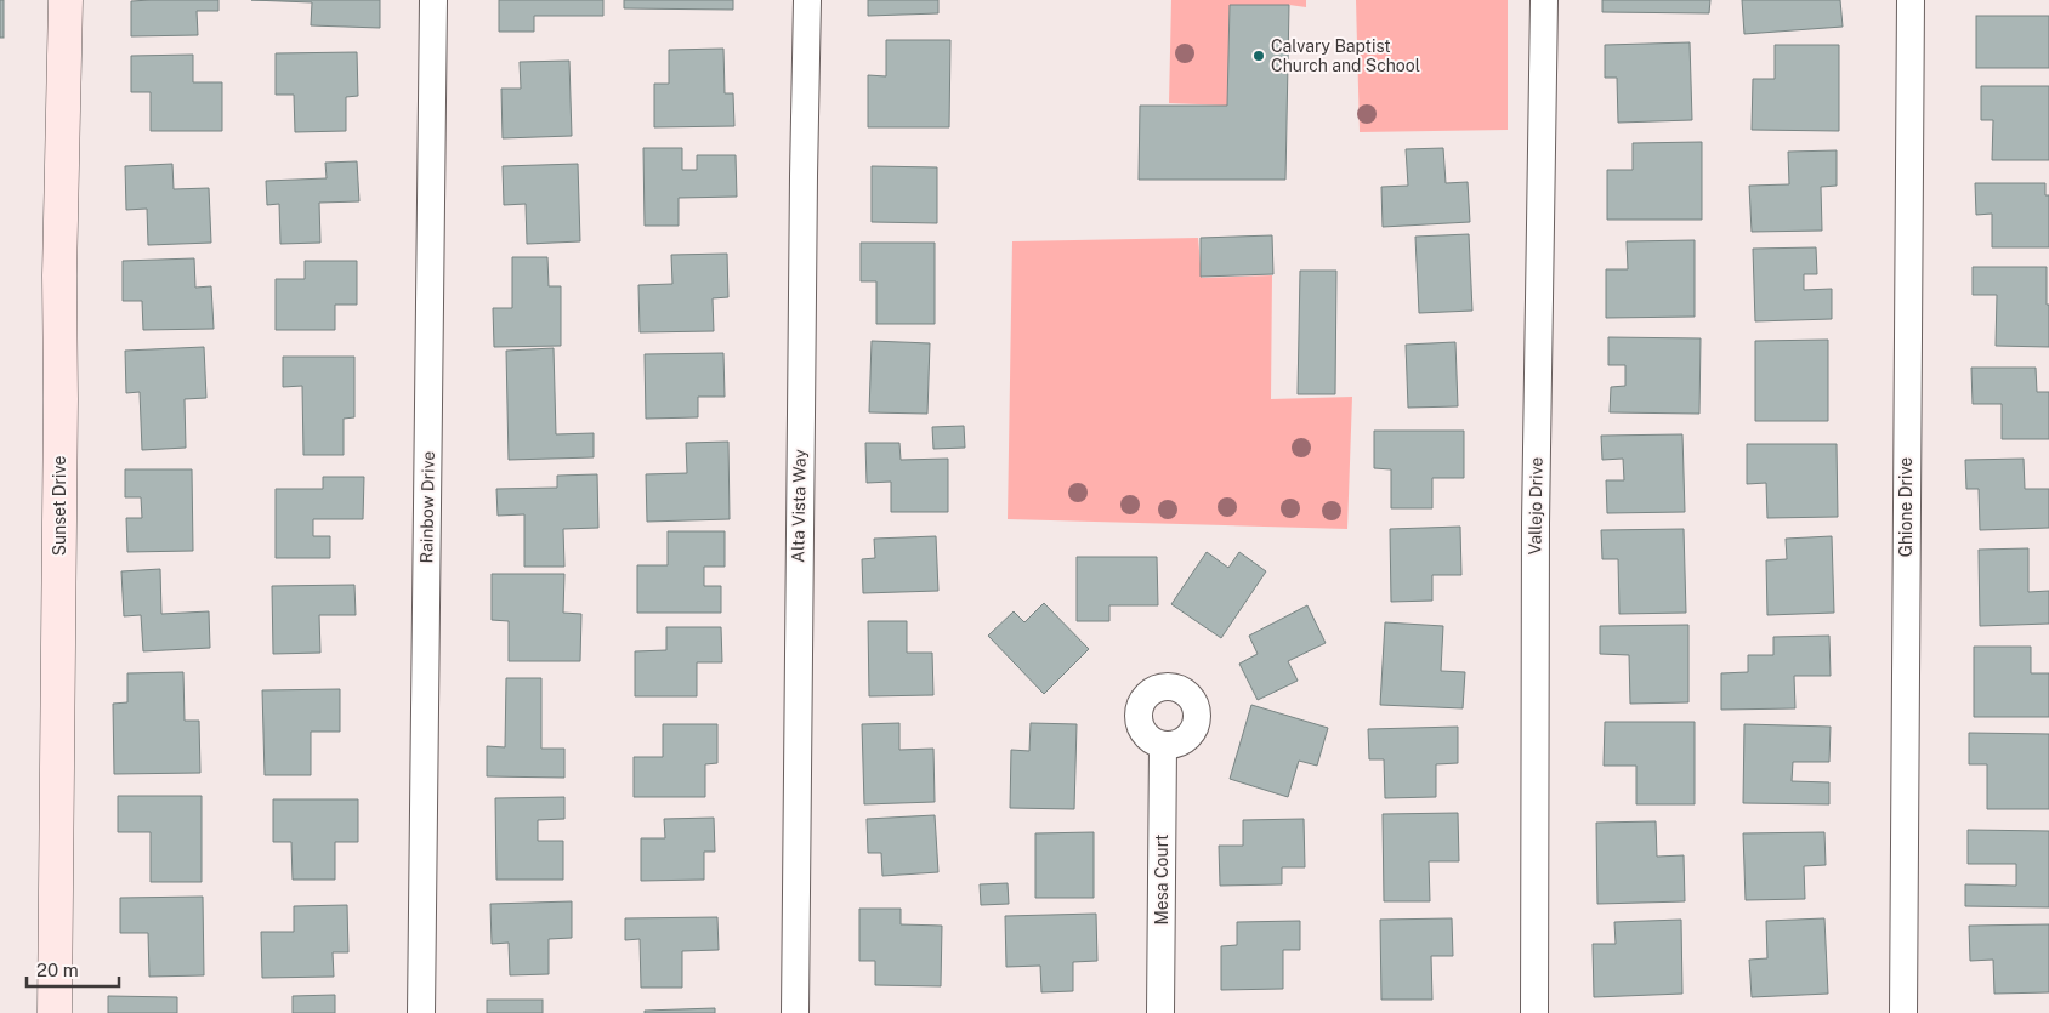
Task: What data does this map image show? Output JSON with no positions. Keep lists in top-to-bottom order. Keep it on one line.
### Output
{"streets":{"street":["Sunset Drive","Alta Vista Way","Vallejo Drive","Rainbow Drive","Ghione Drive","Mesa Court"]},"places":["Calvary Baptist Church and School"],"scale_bar":"20 m"}
